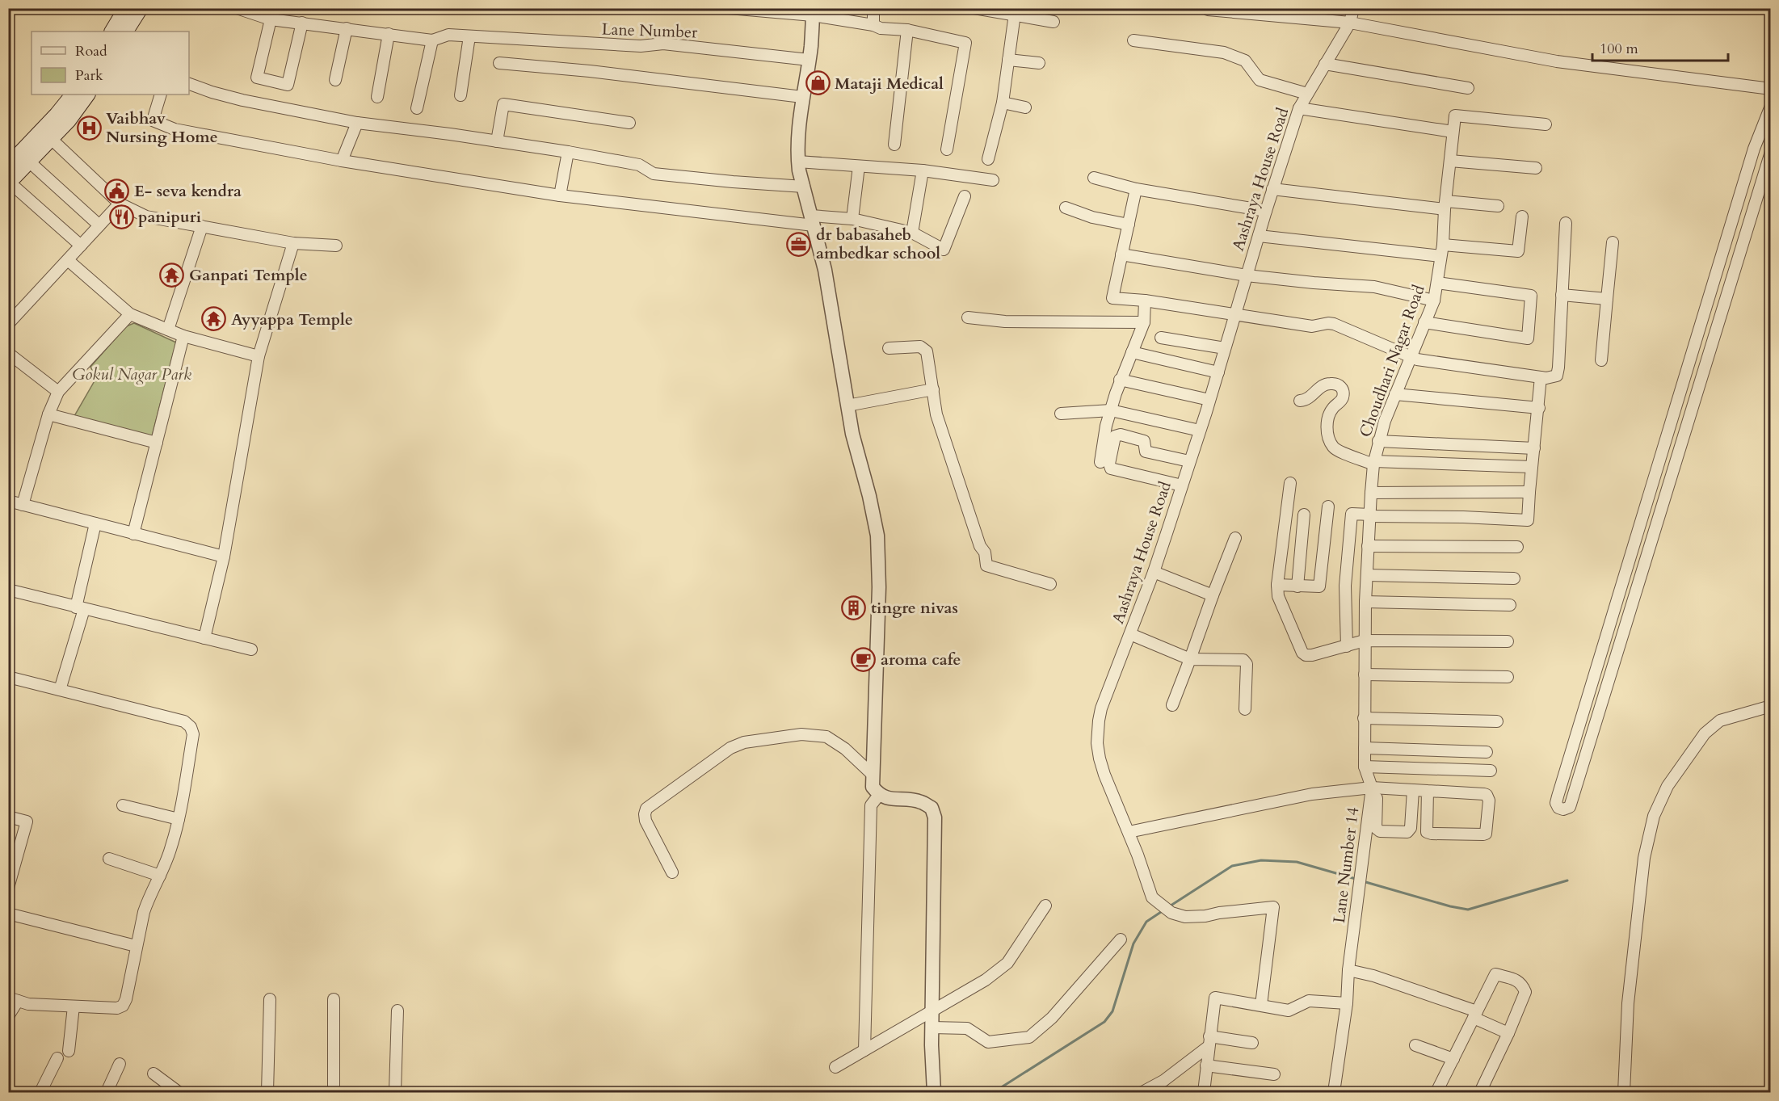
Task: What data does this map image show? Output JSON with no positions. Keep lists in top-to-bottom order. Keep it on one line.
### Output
{"streets":{"street":["Lane Number","Aashraya House Road","Choudhari Nagar Road","Lane Number 14"]},"crossings":[["Choudhari Nagar Road","Lane Number 14"]],"parks":["Gokul Nagar Park"],"places":{"shop":["Mataji Medical"],"hospital":["Vaibhav Nursing Home"],"public building":["E- seva kendra"],"restaurant":["panipuri"],"office":["dr babasaheb ambedkar school"],"temple":["Ganpati Temple","Ayyappa Temple"],"building":["tingre nivas"],"cafe":["aroma cafe"]},"legend":["Road","Park"],"scale_bar":"100 m"}
